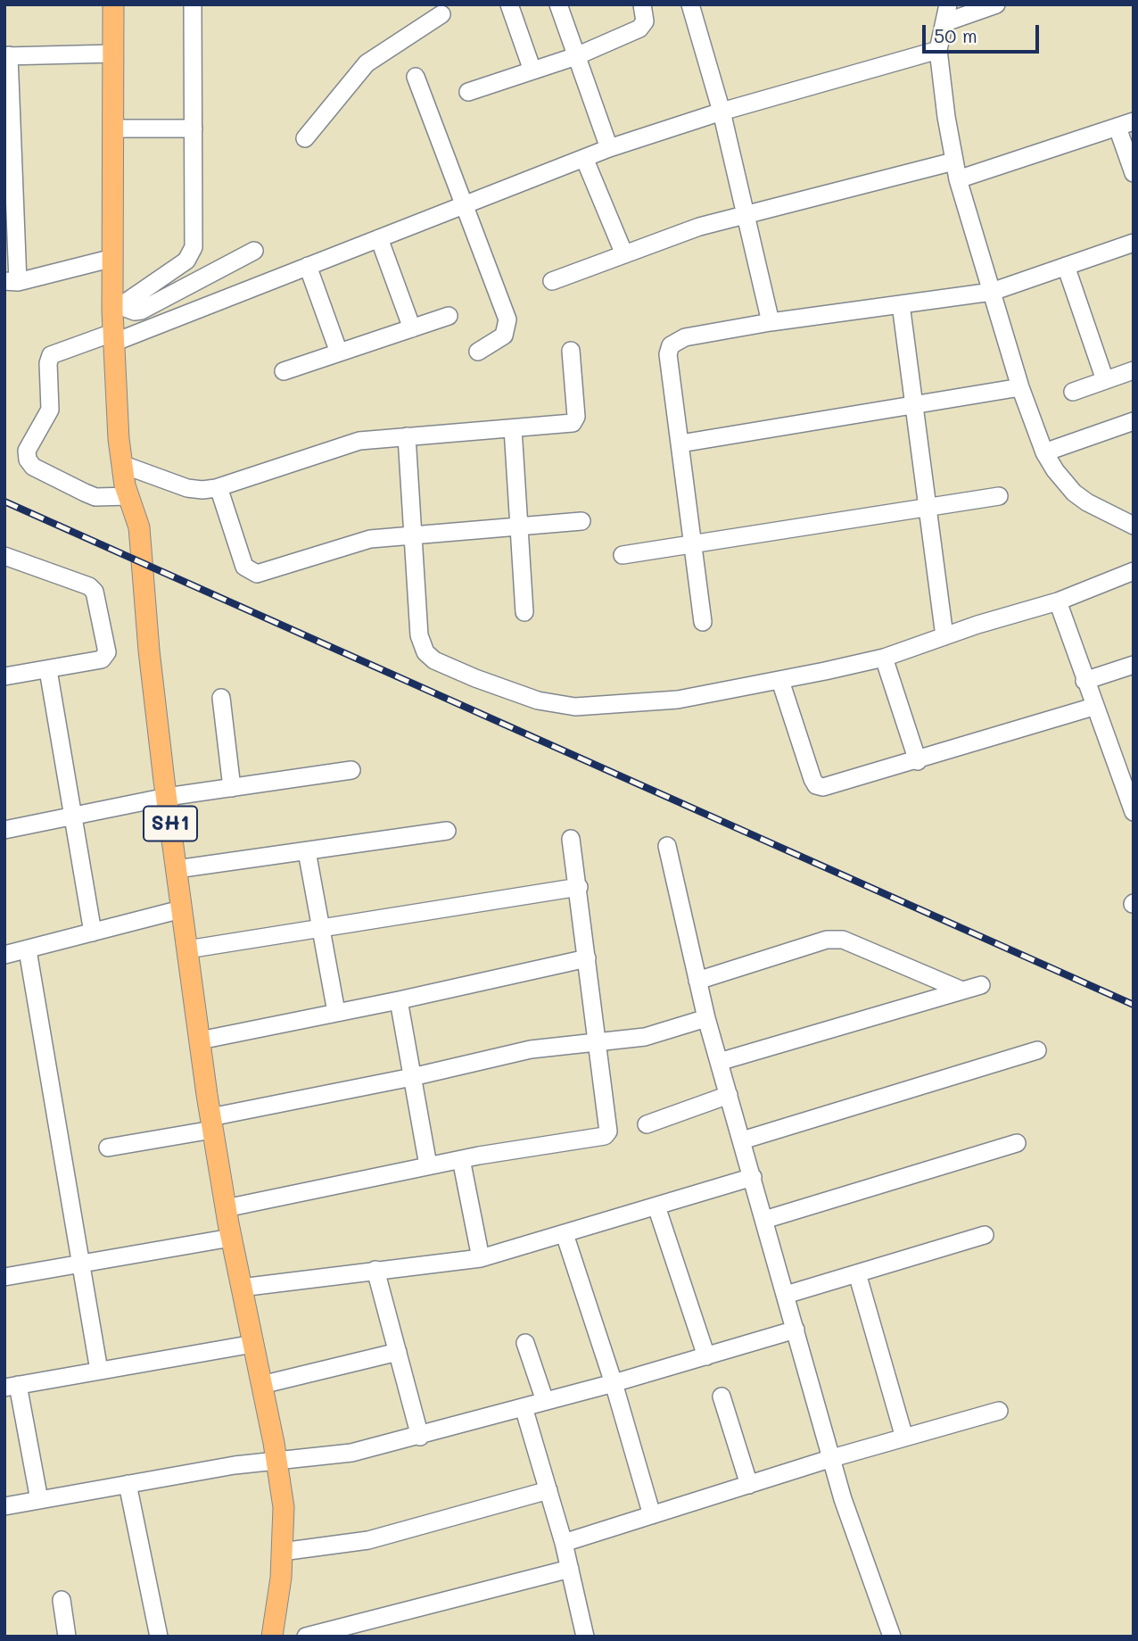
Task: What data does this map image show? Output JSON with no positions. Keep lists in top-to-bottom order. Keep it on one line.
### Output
{"streets":{"main road":["SH1"]},"scale_bar":"50 m"}
